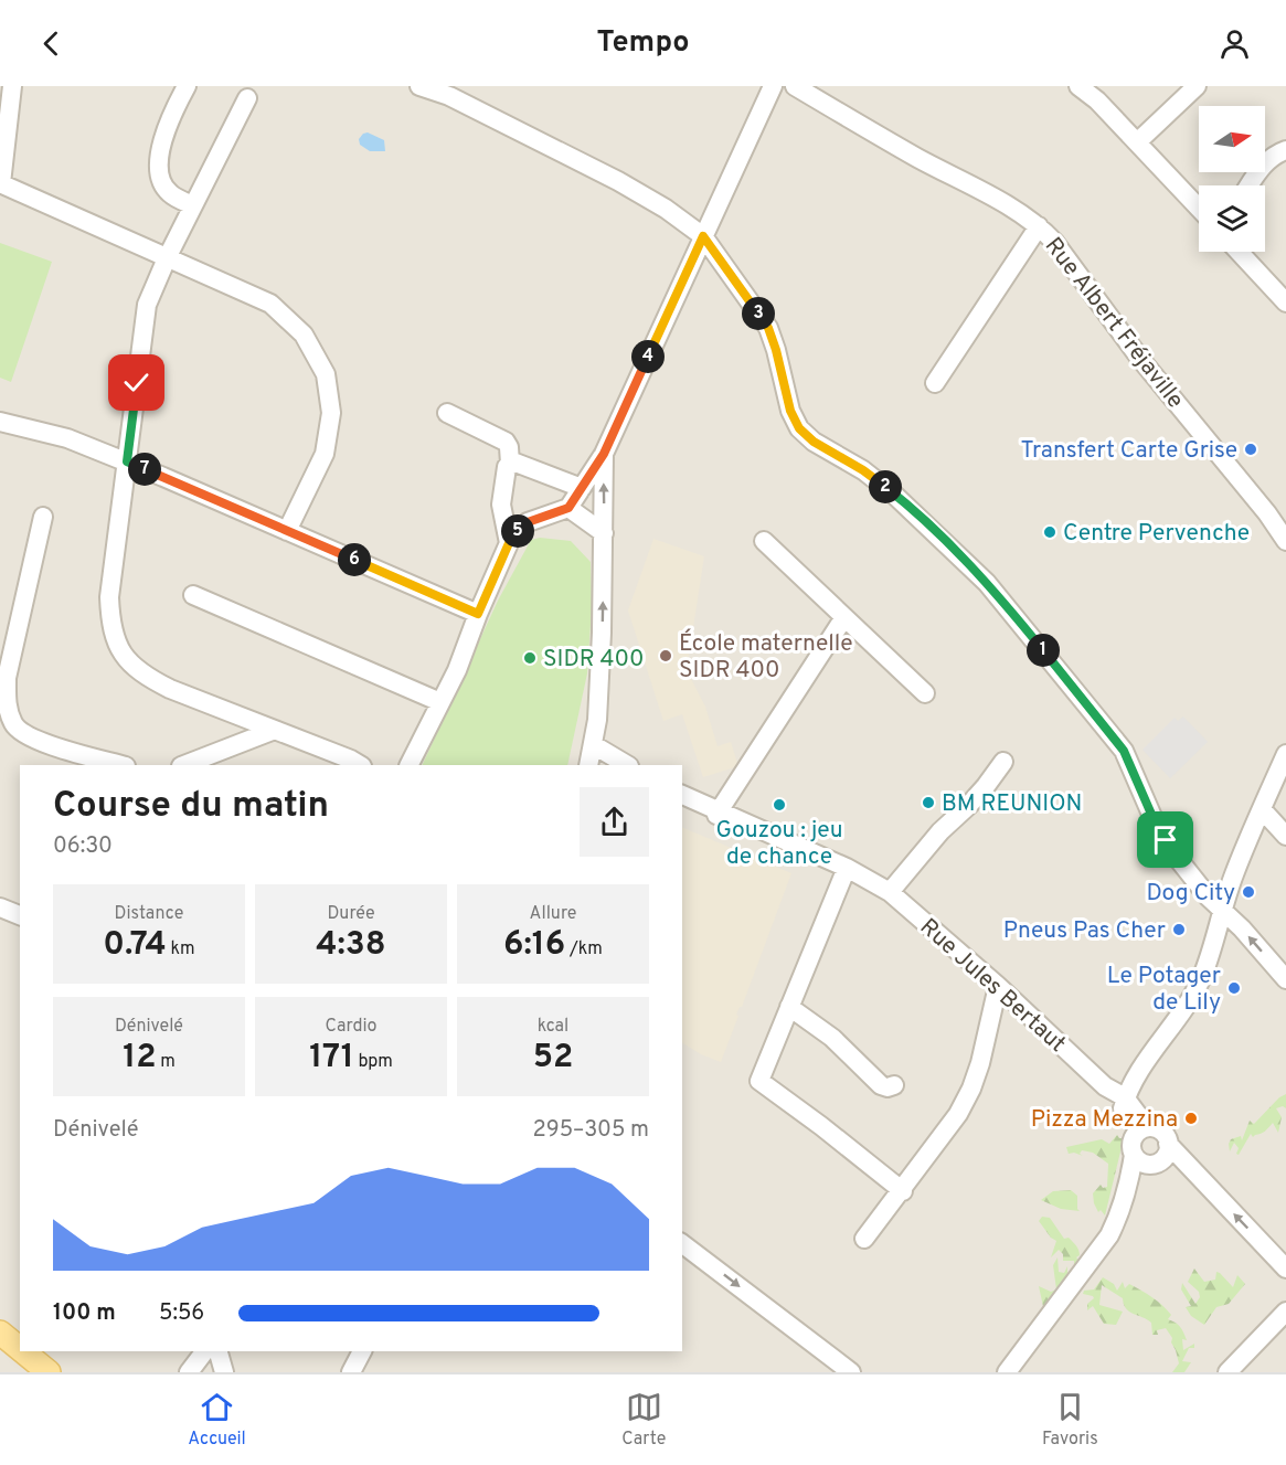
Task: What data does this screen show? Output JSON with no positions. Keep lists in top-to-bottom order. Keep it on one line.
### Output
{"streets":{"street":["Rue Albert Fréjaville","Rue Jules Bertaut"]},"places":["Transfert Carte Grise","Centre Pervenche","École maternelle SIDR 400","SIDR 400","BM REUNION","Gouzou : jeu de chance","Dog City","Pneus Pas Cher","Le Potager de Lily","Pizza Mezzina"],"north":"right","page":{"header":"Tempo","pins":["3","4","7","2","5","6","1"],"heading":["Course du matin","06:30"],"stats":[["Distance","0.74 km"],["Durée","4:38"],["Allure","6:16 /km"],["Dénivelé","12 m"],["Cardio","171 bpm"],["kcal","52"]],"chart":["Dénivelé","295–305 m"],"list":[{"name":"100 m","note":"5:56"}],"tabs":["Accueil","Carte","Favoris"]}}
